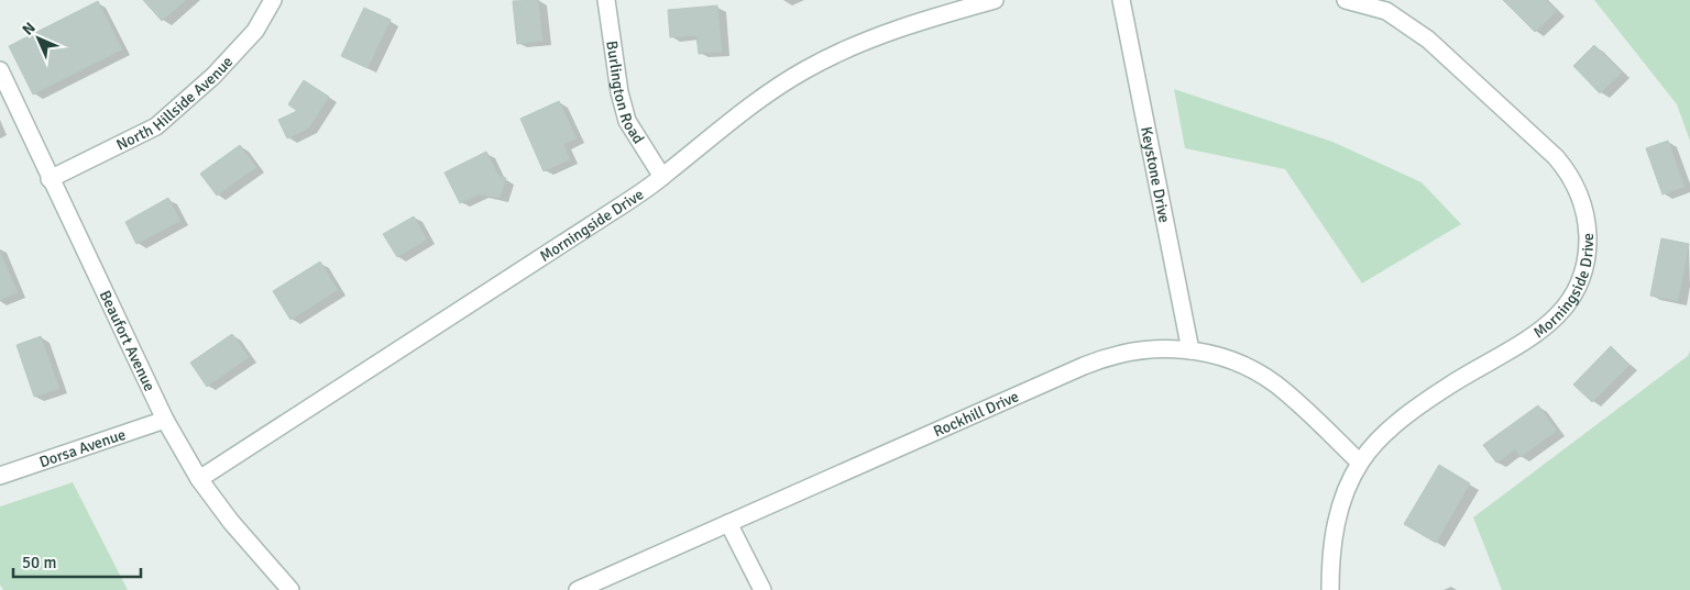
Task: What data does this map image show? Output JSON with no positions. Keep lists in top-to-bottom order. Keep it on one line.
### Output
{"streets":{"street":["Burlington Road","North Hillside Avenue","Keystone Drive","Morningside Drive","Beaufort Avenue","Rockhill Drive","Dorsa Avenue"]},"crossings":[["Burlington Road","Morningside Drive"],["North Hillside Avenue","Beaufort Avenue"],["Keystone Drive","Rockhill Drive"],["Morningside Drive","Beaufort Avenue"],["Morningside Drive","Rockhill Drive"],["Beaufort Avenue","Dorsa Avenue"]],"scale_bar":"50 m","north":"top left"}
